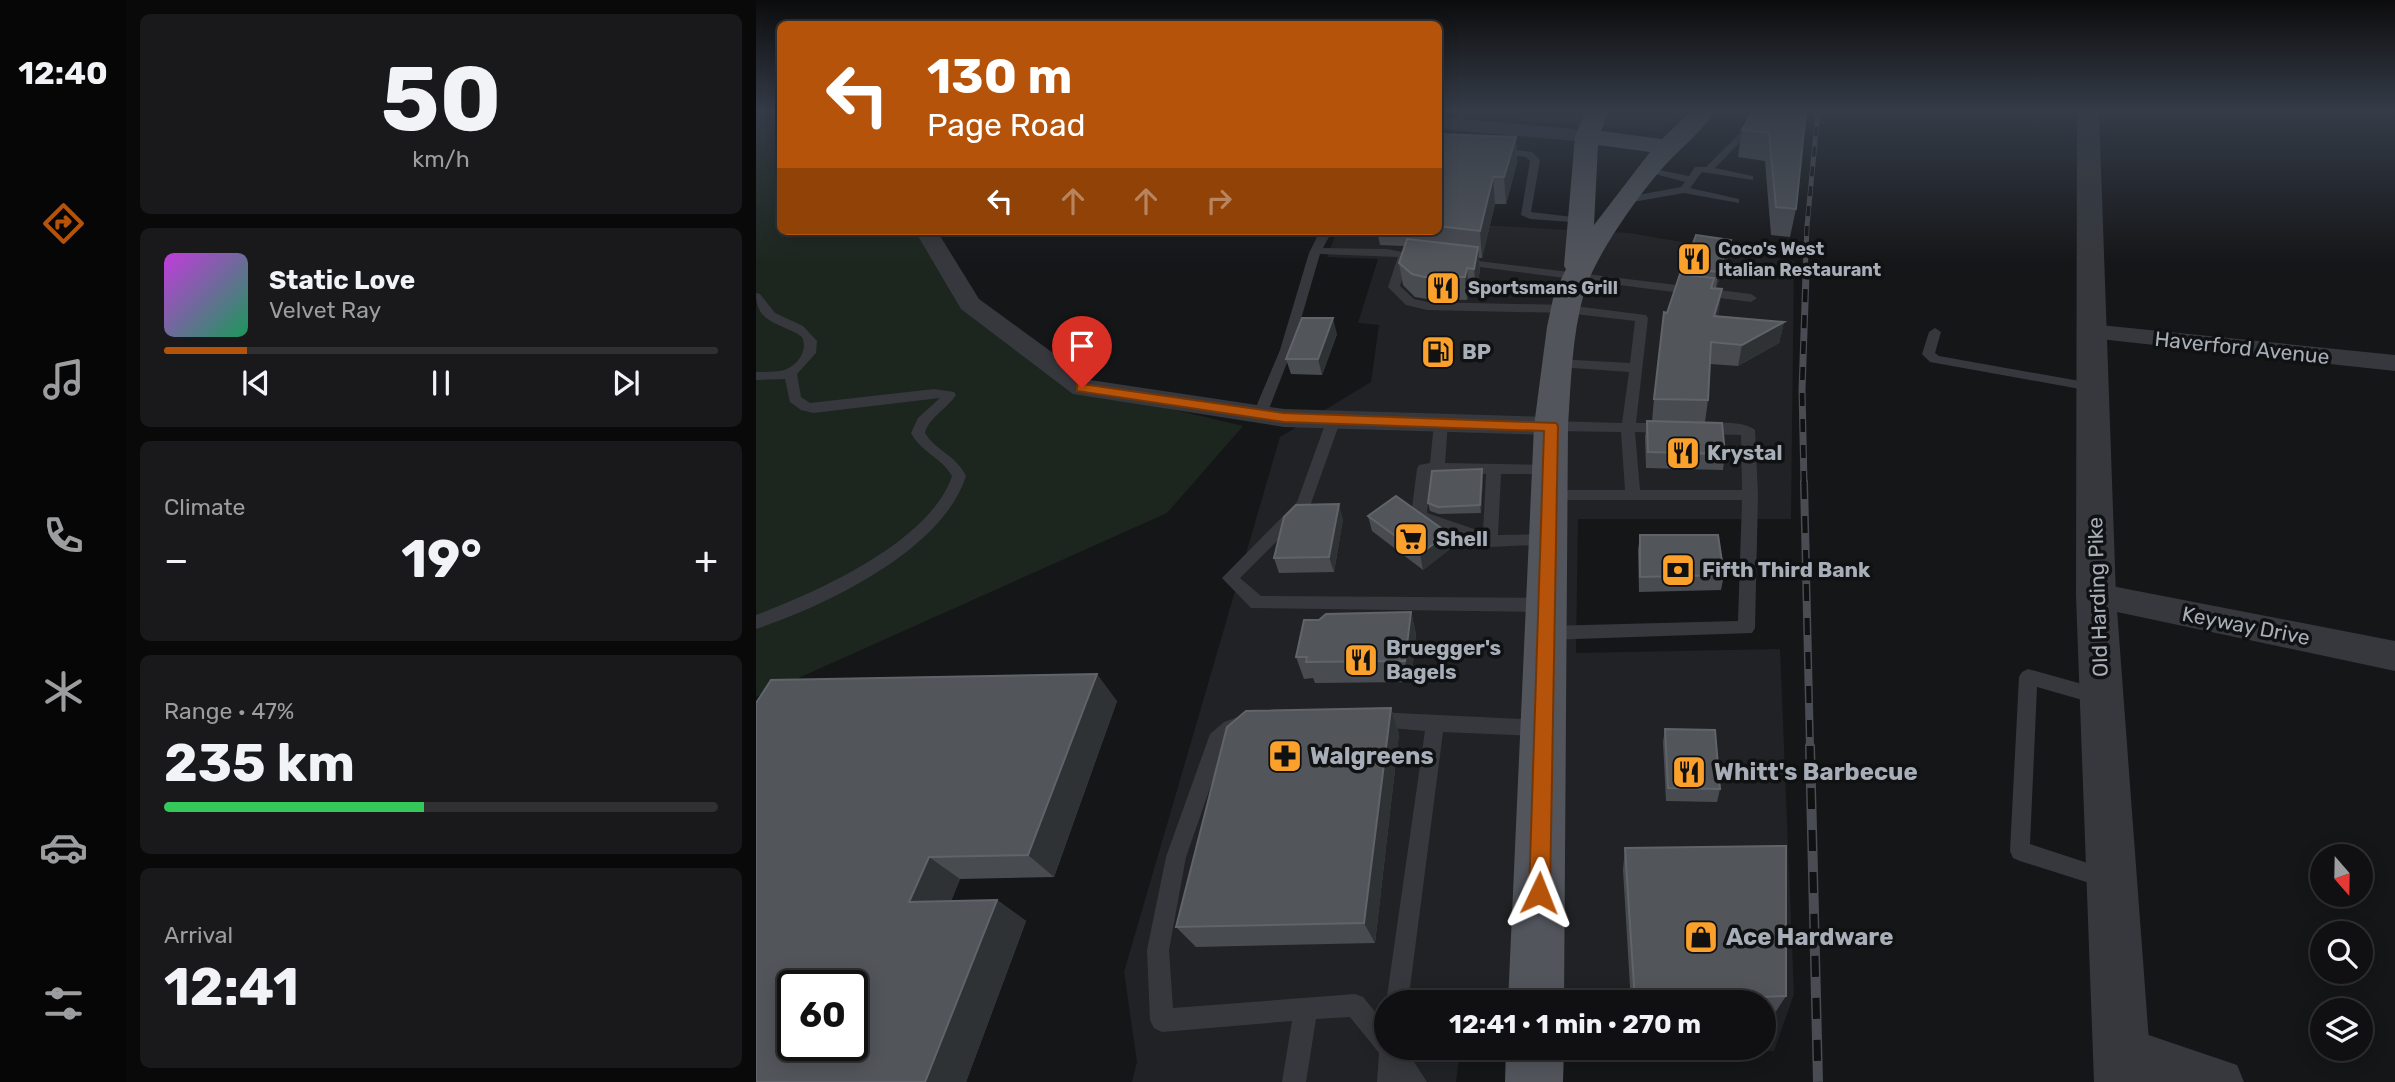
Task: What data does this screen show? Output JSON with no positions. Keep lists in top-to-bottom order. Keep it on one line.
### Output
{"streets":{"street":["Haverford Avenue","Old Harding Pike","Keyway Drive"]},"crossings":[["Haverford Avenue","Old Harding Pike"],["Old Harding Pike","Keyway Drive"]],"places":{"restaurant":["Coco's West Italian Restaurant","Sportsmans Grill","Krystal","Bruegger's Bagels","Whitt's Barbecue"],"fuel station":["BP"],"supermarket":["Shell"],"bank":["Fifth Third Bank"],"pharmacy":["Walgreens"],"shop":["Ace Hardware"]},"north":"bottom","page":{"tabs":"12:40","tile":[["50","km/h"],"Climate",["Range · 47%","235 km"],["Arrival","12:41"]],"turn":["130 m","Page Road"],"song":["Static Love","Velvet Ray"],"heat":["−","19°","+"],"limit":"60","trip":"12:41 · 1 min · 270 m"}}
